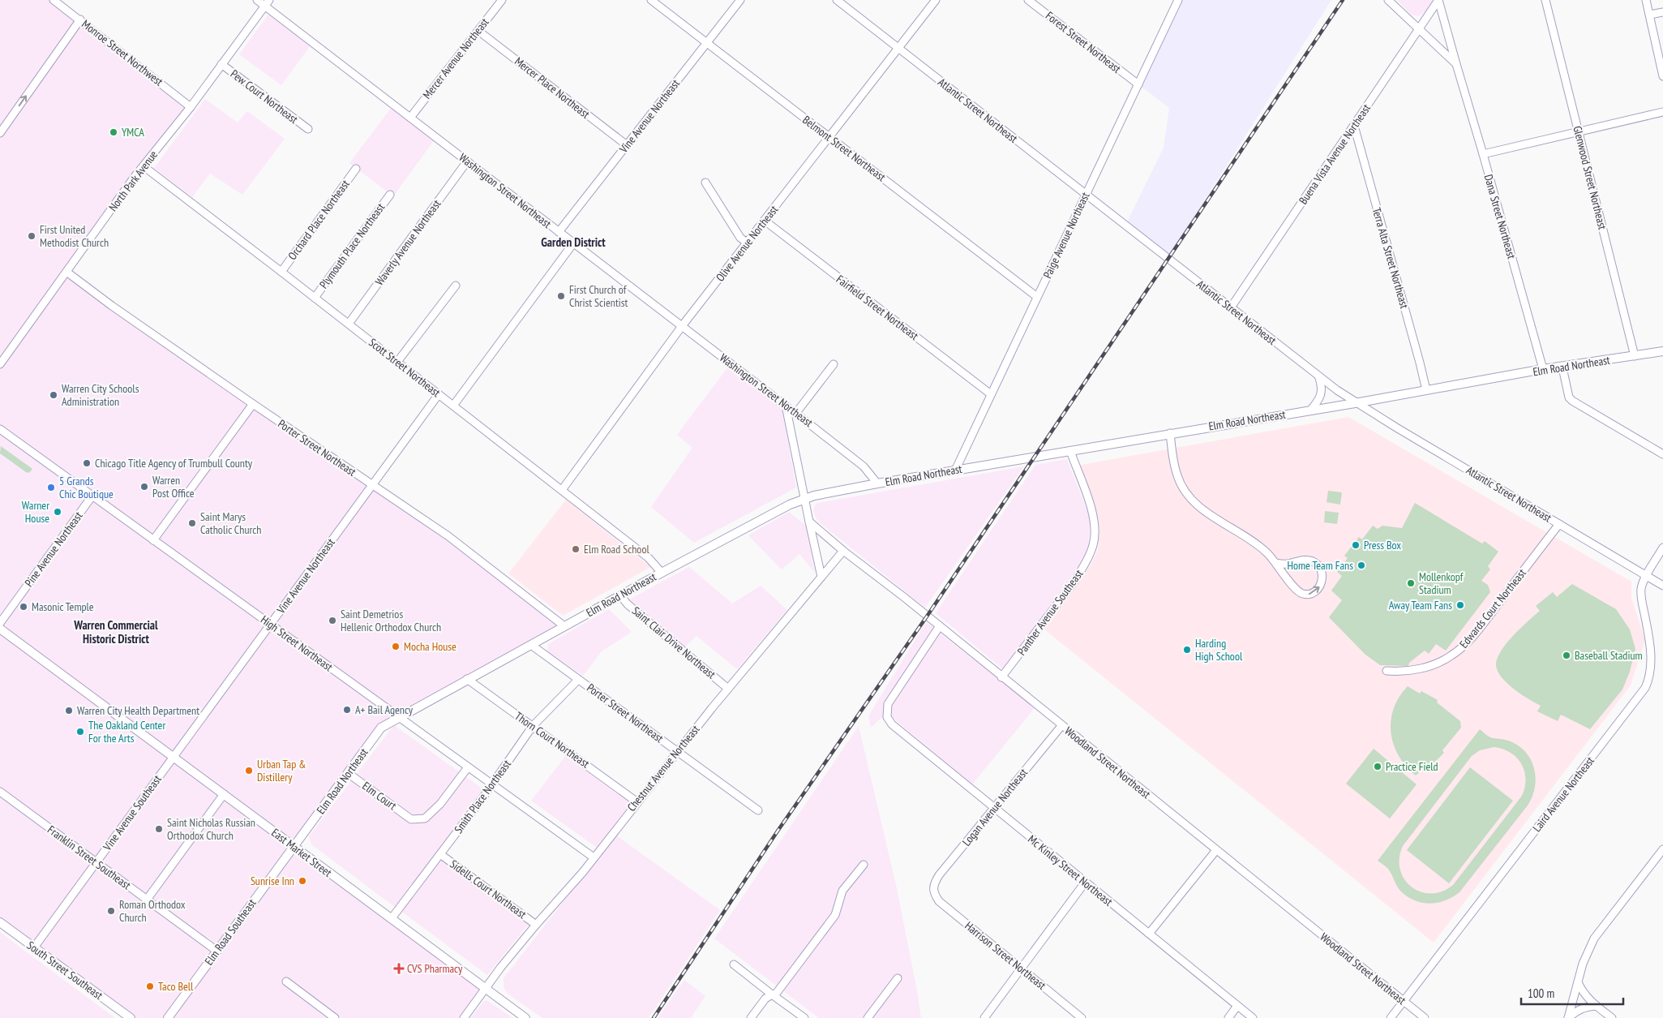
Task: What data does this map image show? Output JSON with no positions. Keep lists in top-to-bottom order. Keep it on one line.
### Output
{"streets":{"main road":["Elm Road Northeast","East Market Street","Elm Road Southeast","South Street Southeast"],"street":["Forest Street Northeast","Monroe Street Northwest","Mercer Avenue Northeast","Mercer Place Northeast","Pew Court Northeast","Atlantic Street Northeast","Vine Avenue Northeast","Belmont Street Northeast","Buena Vista Avenue Northeast","Glenwood Street Northeast","North Park Avenue","Washington Street Northeast","Dana Street Northeast","Orchard Place Northeast","Paige Avenue Northeast","Waverly Avenue Northeast","Olive Avenue Northeast","Plymouth Place Northeast","Terra Alta Street Northeast","Fairfield Street Northeast","Scott Street Northeast","Porter Street Northeast","Pine Avenue Northeast","Edwards Court Northeast","Panther Avenue Southeast","Saint Clair Drive Northeast","High Street Northeast","Thorn Court Northeast","Woodland Street Northeast","Chestnut Avenue Northeast","Laird Avenue Northeast","Elm Court","Smith Place Northeast","Logan Avenue Northeast","Vine Avenue Southeast","Franklin Street Southeast","Mc Kinley Street Northeast","Sidells Court Northeast","Harrison Street Northeast"]},"crossings":[["Forest Street Northeast","Paige Avenue Northeast"],["Monroe Street Northwest","North Park Avenue"],["Mercer Avenue Northeast","Mercer Place Northeast"],["Mercer Avenue Northeast","Washington Street Northeast"],["Mercer Place Northeast","Vine Avenue Northeast"],["Pew Court Northeast","North Park Avenue"],["Atlantic Street Northeast","Buena Vista Avenue Northeast"],["Atlantic Street Northeast","Paige Avenue Northeast"],["Atlantic Street Northeast","Olive Avenue Northeast"],["Atlantic Street Northeast","Elm Road Northeast"],["Atlantic Street Northeast","Edwards Court Northeast"],["Atlantic Street Northeast","Laird Avenue Northeast"],["Vine Avenue Northeast","Belmont Street Northeast"],["Vine Avenue Northeast","Washington Street Northeast"],["Vine Avenue Northeast","Scott Street Northeast"],["Vine Avenue Northeast","Porter Street Northeast"],["Vine Avenue Northeast","High Street Northeast"],["Vine Avenue Northeast","Vine Avenue Southeast"],["Vine Avenue Northeast","East Market Street"],["Belmont Street Northeast","Paige Avenue Northeast"],["Belmont Street Northeast","Olive Avenue Northeast"],["Buena Vista Avenue Northeast","Dana Street Northeast"],["Buena Vista Avenue Northeast","Terra Alta Street Northeast"],["Glenwood Street Northeast","Elm Road Northeast"],["North Park Avenue","Washington Street Northeast"],["North Park Avenue","Scott Street Northeast"],["North Park Avenue","Porter Street Northeast"],["Washington Street Northeast","Waverly Avenue Northeast"],["Washington Street Northeast","Olive Avenue Northeast"],["Washington Street Northeast","Elm Road Northeast"],["Dana Street Northeast","Elm Road Northeast"],["Orchard Place Northeast","Scott Street Northeast"],["Paige Avenue Northeast","Fairfield Street Northeast"],["Paige Avenue Northeast","Elm Road Northeast"],["Waverly Avenue Northeast","Scott Street Northeast"],["Olive Avenue Northeast","Fairfield Street Northeast"],["Olive Avenue Northeast","Scott Street Northeast"],["Plymouth Place Northeast","Scott Street Northeast"],["Terra Alta Street Northeast","Elm Road Northeast"],["Elm Road Northeast","Scott Street Northeast"],["Elm Road Northeast","Porter Street Northeast"],["Elm Road Northeast","Panther Avenue Southeast"],["Elm Road Northeast","Saint Clair Drive Northeast"],["Elm Road Northeast","High Street Northeast"],["Elm Road Northeast","Thorn Court Northeast"],["Elm Road Northeast","Elm Court"],["Elm Road Northeast","East Market Street"],["Elm Road Northeast","Elm Road Southeast"],["Porter Street Northeast","Chestnut Avenue Northeast"],["Porter Street Northeast","Smith Place Northeast"],["Pine Avenue Northeast","High Street Northeast"],["Panther Avenue Southeast","Woodland Street Northeast"],["Saint Clair Drive Northeast","Chestnut Avenue Northeast"],["High Street Northeast","Chestnut Avenue Northeast"],["High Street Northeast","Elm Court"],["High Street Northeast","Smith Place Northeast"],["Thorn Court Northeast","Chestnut Avenue Northeast"],["Thorn Court Northeast","Smith Place Northeast"],["Woodland Street Northeast","Chestnut Avenue Northeast"],["Woodland Street Northeast","Laird Avenue Northeast"],["Woodland Street Northeast","Logan Avenue Northeast"],["Woodland Street Northeast","Mc Kinley Street Northeast"],["Chestnut Avenue Northeast","East Market Street"],["Chestnut Avenue Northeast","Sidells Court Northeast"],["Smith Place Northeast","East Market Street"],["Smith Place Northeast","Sidells Court Northeast"],["Logan Avenue Northeast","Mc Kinley Street Northeast"],["Logan Avenue Northeast","Harrison Street Northeast"],["Vine Avenue Southeast","East Market Street"],["Vine Avenue Southeast","Franklin Street Southeast"],["Vine Avenue Southeast","South Street Southeast"],["East Market Street","Elm Road Southeast"],["Franklin Street Southeast","Elm Road Southeast"]],"districts":["Garden District","Warren Commercial Historic District"],"places":{"other":["YMCA","First United Methodist Church","First Church of Christ Scientist","Warren City Schools Administration","Chicago Title Agency of Trumbull County","Warren Post Office","5 Grands Chic Boutique","Warner House","Saint Marys Catholic Church","Press Box","Elm Road School","Home Team Fans","Mollenkopf Stadium","Away Team Fans","Masonic Temple","Saint Demetrios Hellenic Orthodox Church","Mocha House","Harding High School","Baseball Stadium","A+ Bail Agency","Warren City Health Department","The Oakland Center For the Arts","Practice Field","Urban Tap & Distillery","Saint Nicholas Russian Orthodox Church","Sunrise Inn","Roman Orthodox Church","Taco Bell"],"health":["CVS Pharmacy"]},"scale_bar":"100 m"}
